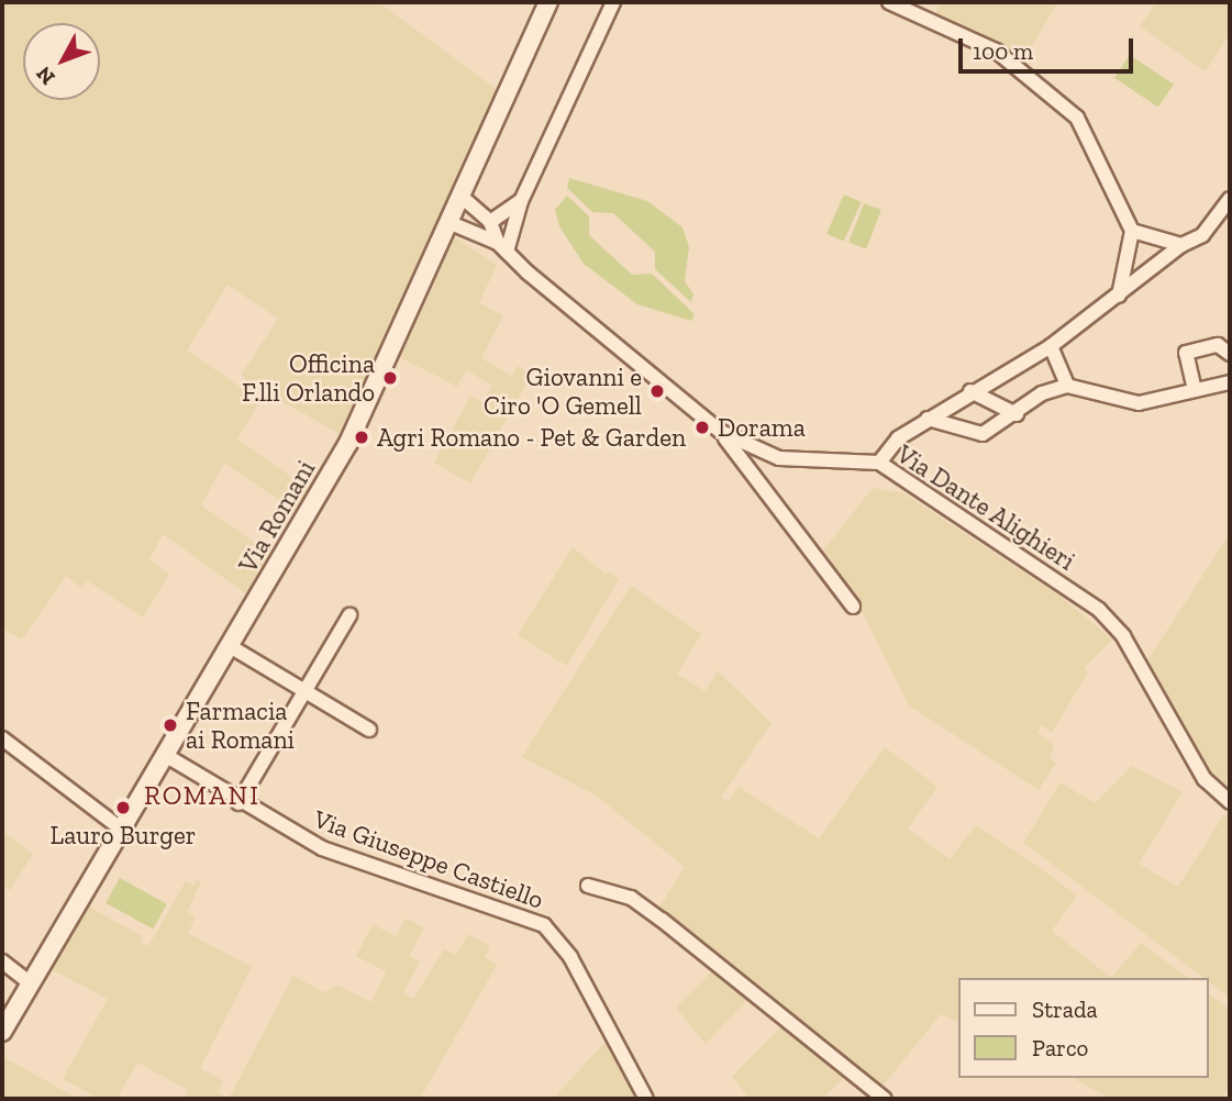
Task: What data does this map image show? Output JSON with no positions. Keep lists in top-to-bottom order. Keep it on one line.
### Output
{"streets":{"street":["Via Dante Alighieri","Via Romani","Via Giuseppe Castiello"]},"crossings":[["Via Dante Alighieri","Via Romani"],["Via Romani","Via Giuseppe Castiello"]],"districts":["ROMANI"],"places":["Officina F.lli Orlando","Giovanni e Ciro 'O Gemell","Dorama","Agri Romano - Pet & Garden","Farmacia ai Romani","Lauro Burger"],"legend":["Strada","Parco"],"scale_bar":"100 m","north":"bottom left"}
